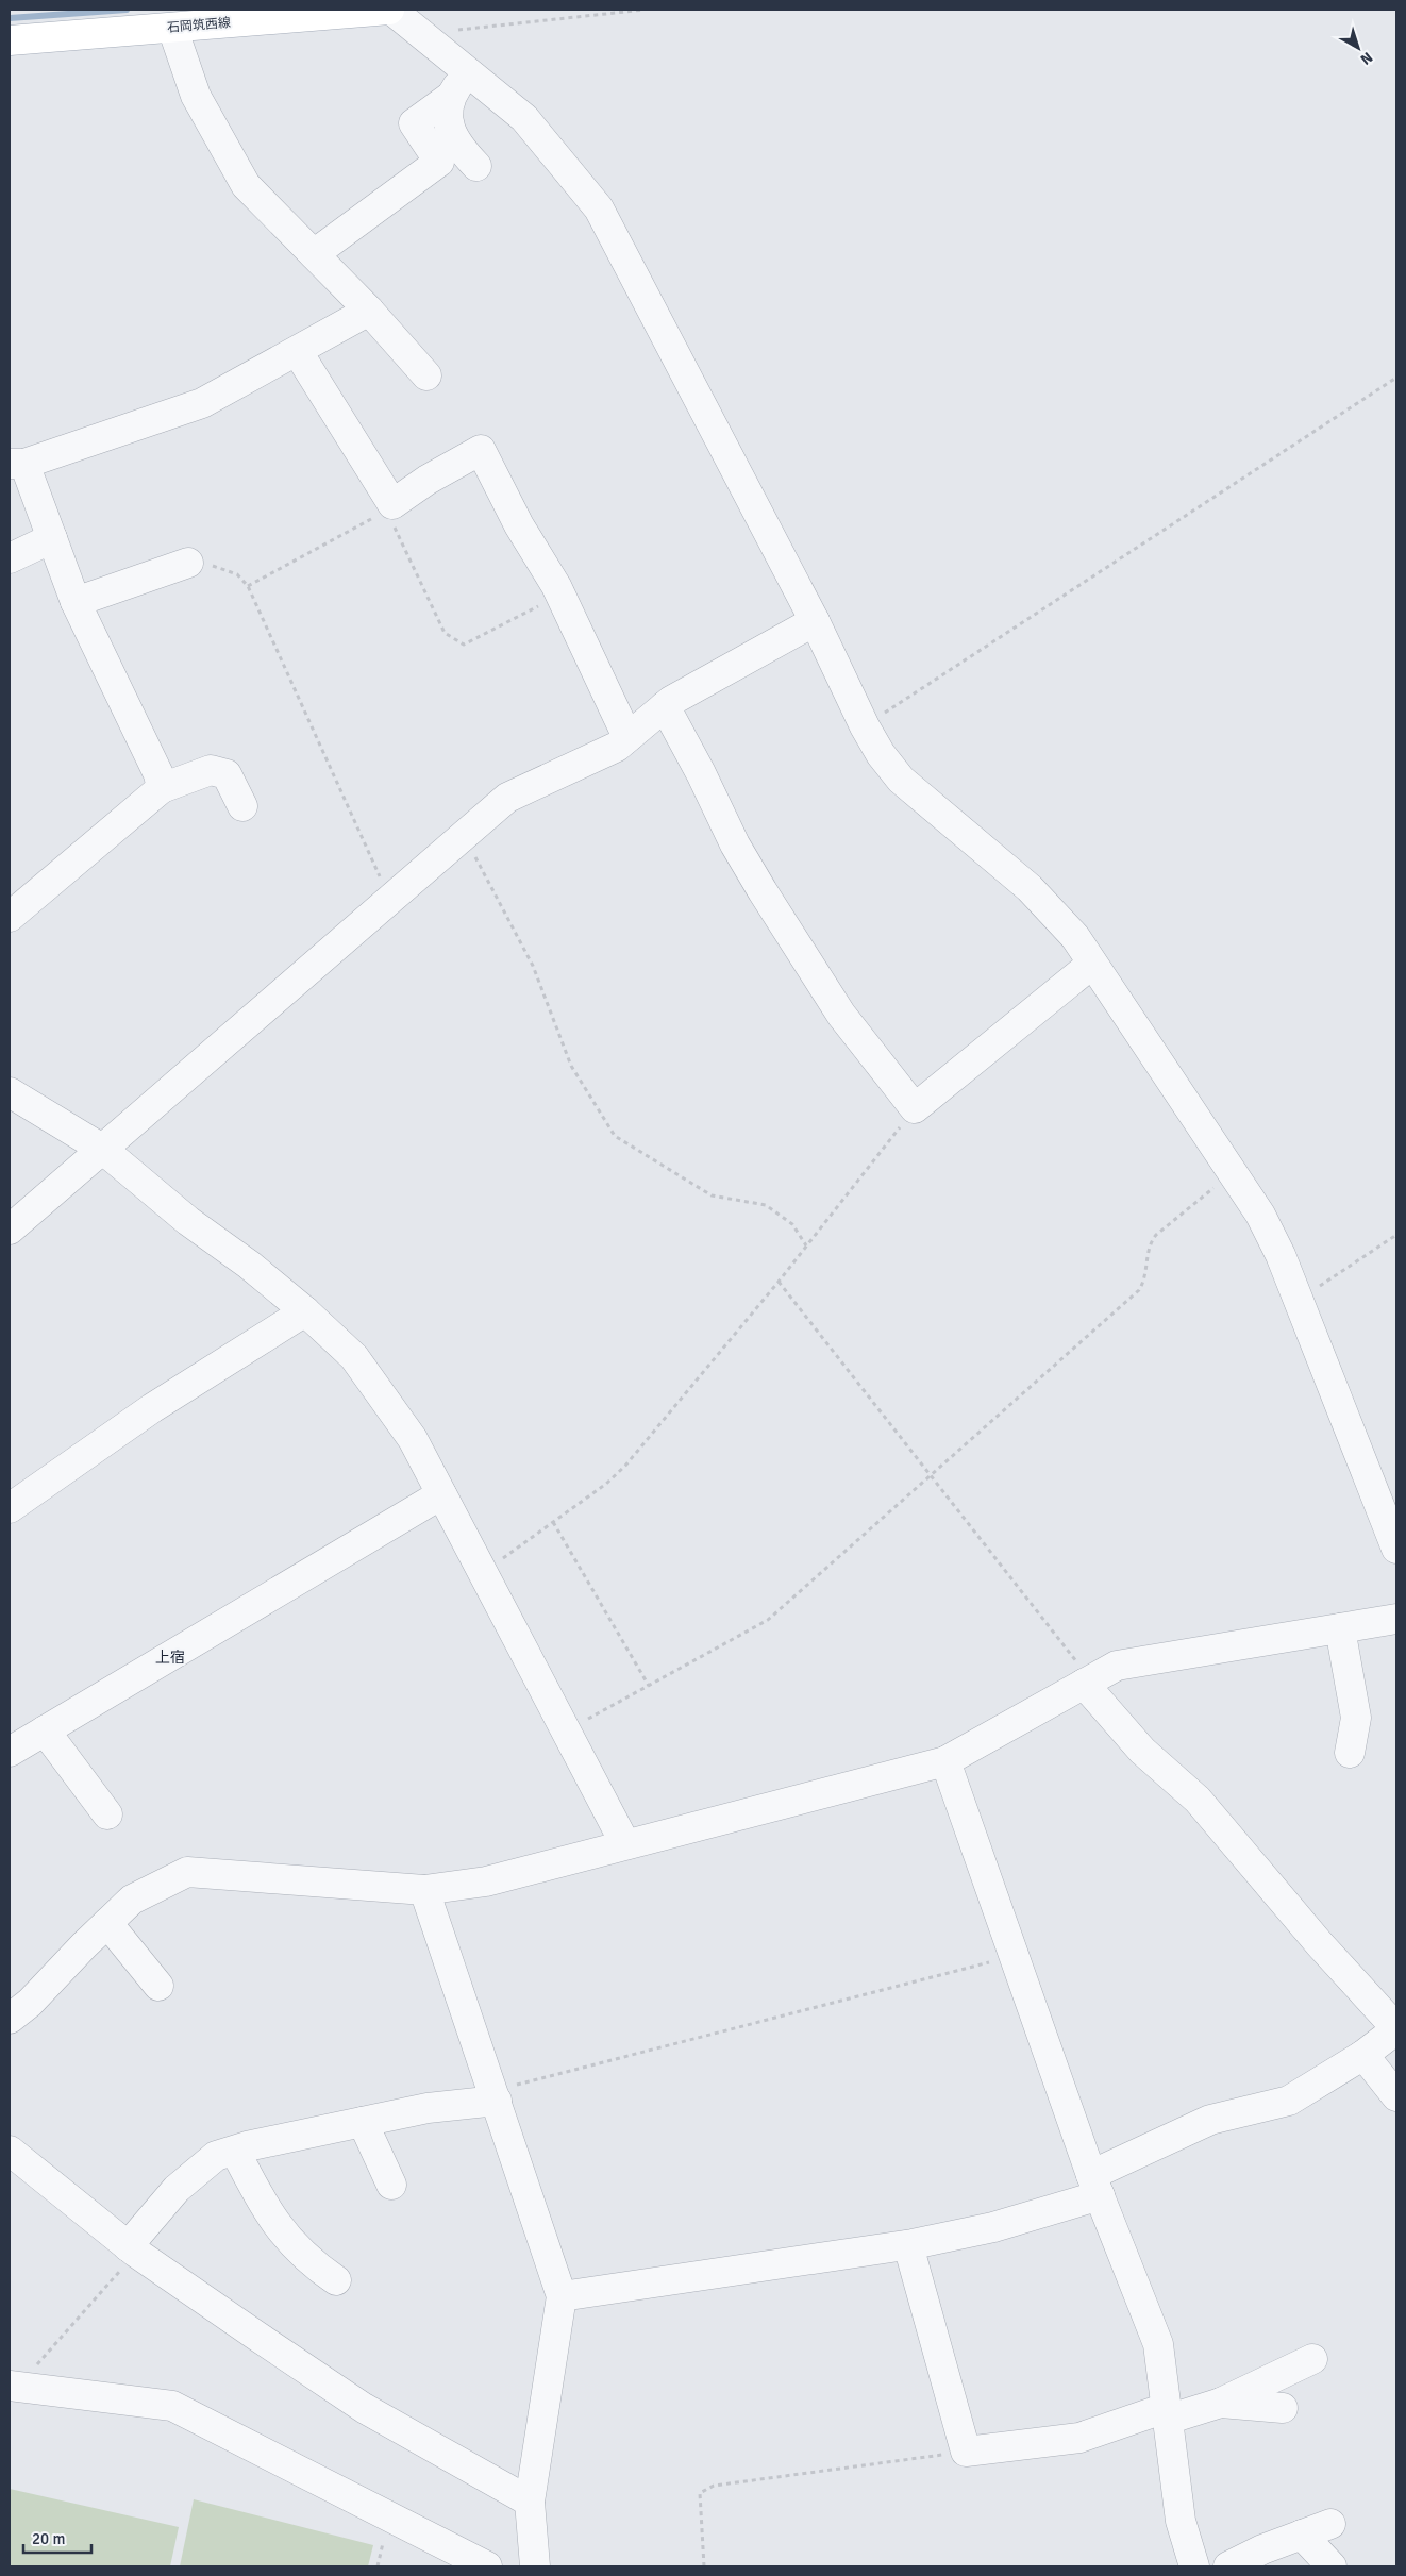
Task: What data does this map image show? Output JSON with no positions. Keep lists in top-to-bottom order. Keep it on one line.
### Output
{"streets":{"main road":["石岡筑西線"]},"districts":["上宿"],"scale_bar":"20 m","north":"bottom right"}
